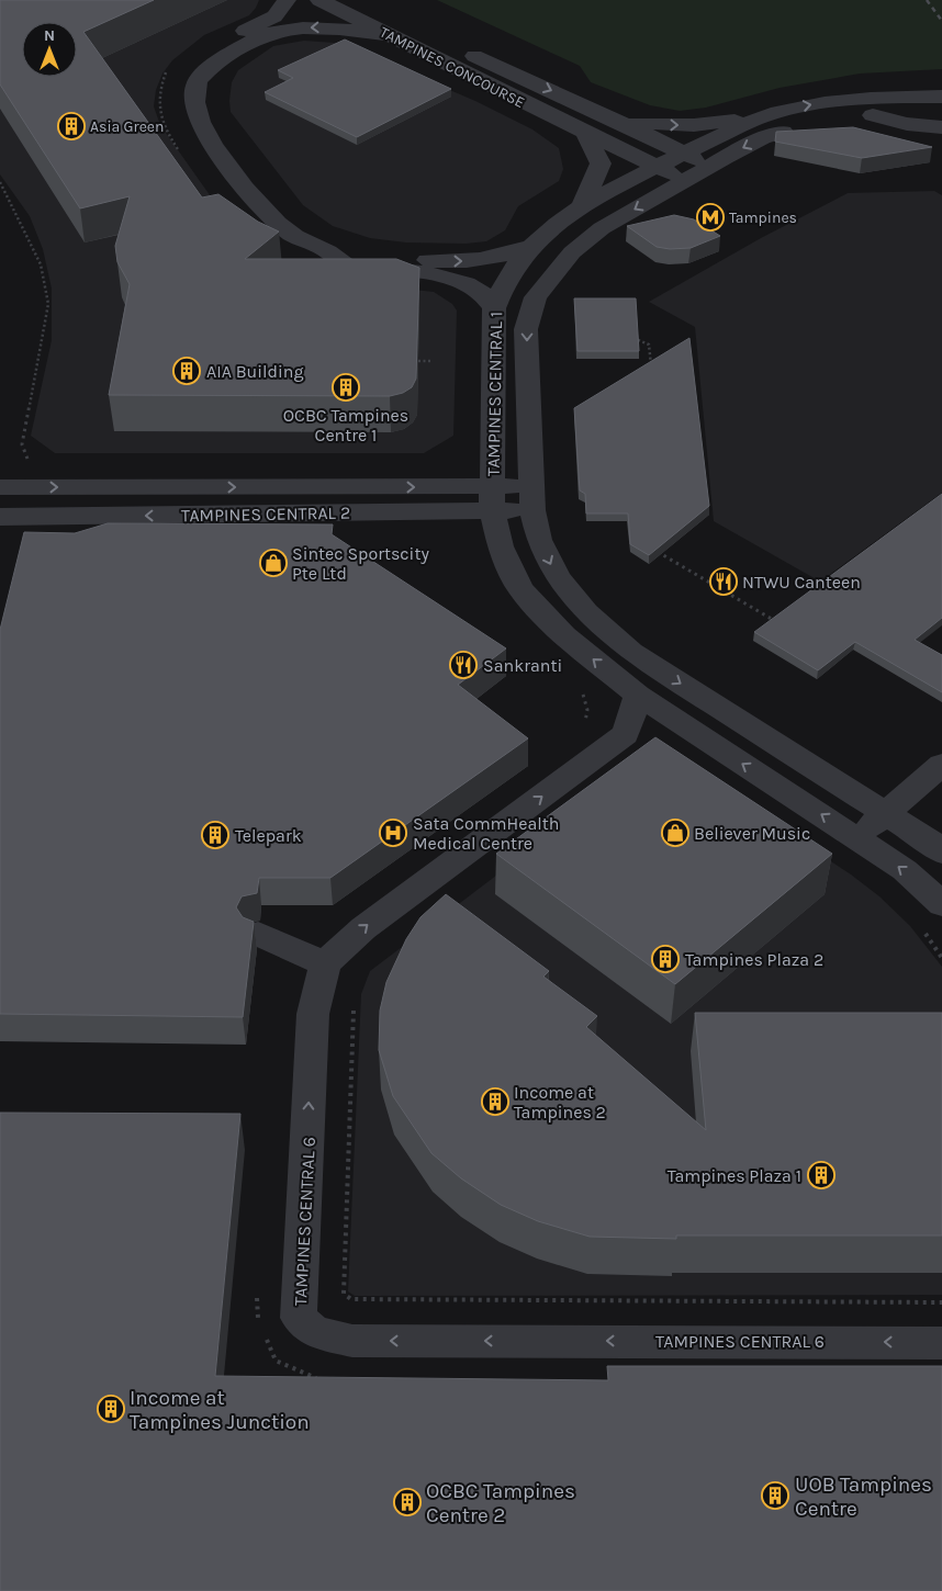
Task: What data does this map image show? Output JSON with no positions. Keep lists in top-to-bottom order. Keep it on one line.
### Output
{"streets":{"street":["TAMPINES CONCOURSE","TAMPINES CENTRAL 1","TAMPINES CENTRAL 2","TAMPINES CENTRAL 6"]},"crossings":[["TAMPINES CONCOURSE","TAMPINES CENTRAL 1"],["TAMPINES CENTRAL 1","TAMPINES CENTRAL 2"]],"places":{"building":["Asia Green","AIA Building","OCBC Tampines Centre 1","Telepark","Tampines Plaza 2","Income at Tampines 2","Tampines Plaza 1","Income at Tampines Junction","UOB Tampines Centre","OCBC Tampines Centre 2"],"metro station":["Tampines"],"shop":["Sintec Sportscity Pte Ltd","Believer Music"],"restaurant":["NTWU Canteen","Sankranti"],"hospital":["Sata CommHealth Medical Centre"]},"north":"top"}
